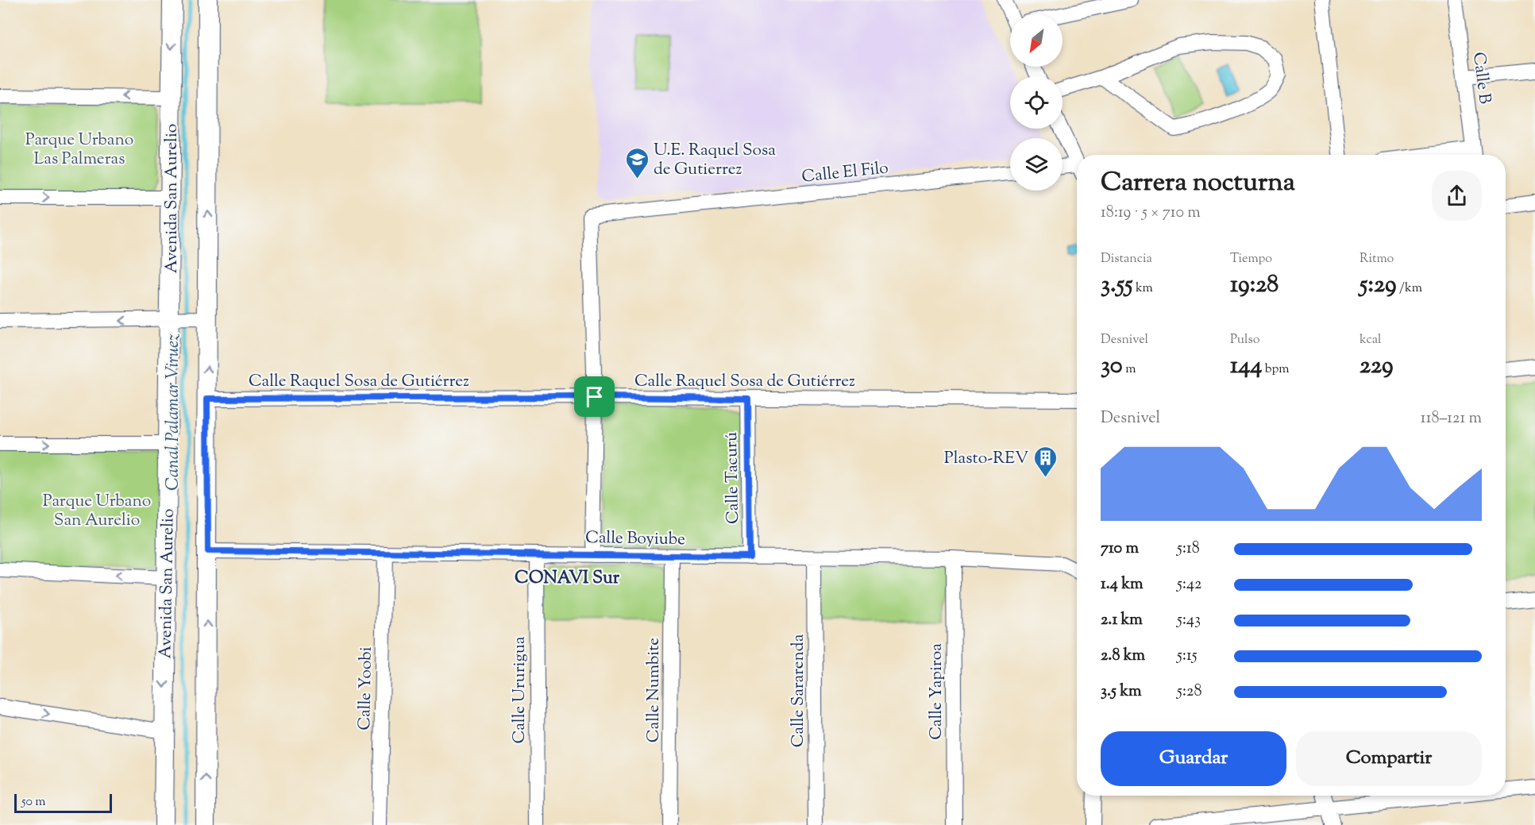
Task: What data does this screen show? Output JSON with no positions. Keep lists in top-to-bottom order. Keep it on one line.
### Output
{"streets":{"main road":["Avenida San Aurelio"],"street":["Calle B","Calle El Filo","Calle Raquel Sosa de Gutiérrez","Calle Tacurú","Calle Boyiube","Calle Yoobi","Calle Ururigua","Calle Numbite","Calle Sararenda","Calle Yapiroa"]},"crossings":[["Calle El Filo","Calle Raquel Sosa de Gutiérrez"],["Calle Raquel Sosa de Gutiérrez","Calle Tacurú"],["Calle Tacurú","Calle Boyiube"],["Calle Boyiube","Calle Yoobi"],["Calle Boyiube","Calle Ururigua"],["Calle Boyiube","Calle Numbite"],["Calle Boyiube","Calle Sararenda"],["Calle Boyiube","Calle Yapiroa"]],"districts":["CONAVI Sur"],"water":["Canal Palamar Viruez"],"parks":["Parque Urbano Las Palmeras","Parque Urbano San Aurelio"],"places":{"school or university":["U.E. Raquel Sosa de Gutierrez"],"building":["Plasto-REV"]},"scale_bar":"50 m","north":"bottom left","page":{"heading":["Carrera nocturna","18:19 · 5 × 710 m"],"stats":[["Distancia","3.55 km"],["Tiempo","19:28"],["Ritmo","5:29 /km"],["Desnivel","30 m"],["Pulso","144 bpm"],["kcal","229"]],"chart":["Desnivel","118–121 m"],"list":[{"name":"710 m","note":"5:18"},{"name":"1.4 km","note":"5:42"},{"name":"2.1 km","note":"5:43"},{"name":"2.8 km","note":"5:15"},{"name":"3.5 km","note":"5:28"}],"buttons":["Guardar","Compartir"],"scale":"50 m"}}
